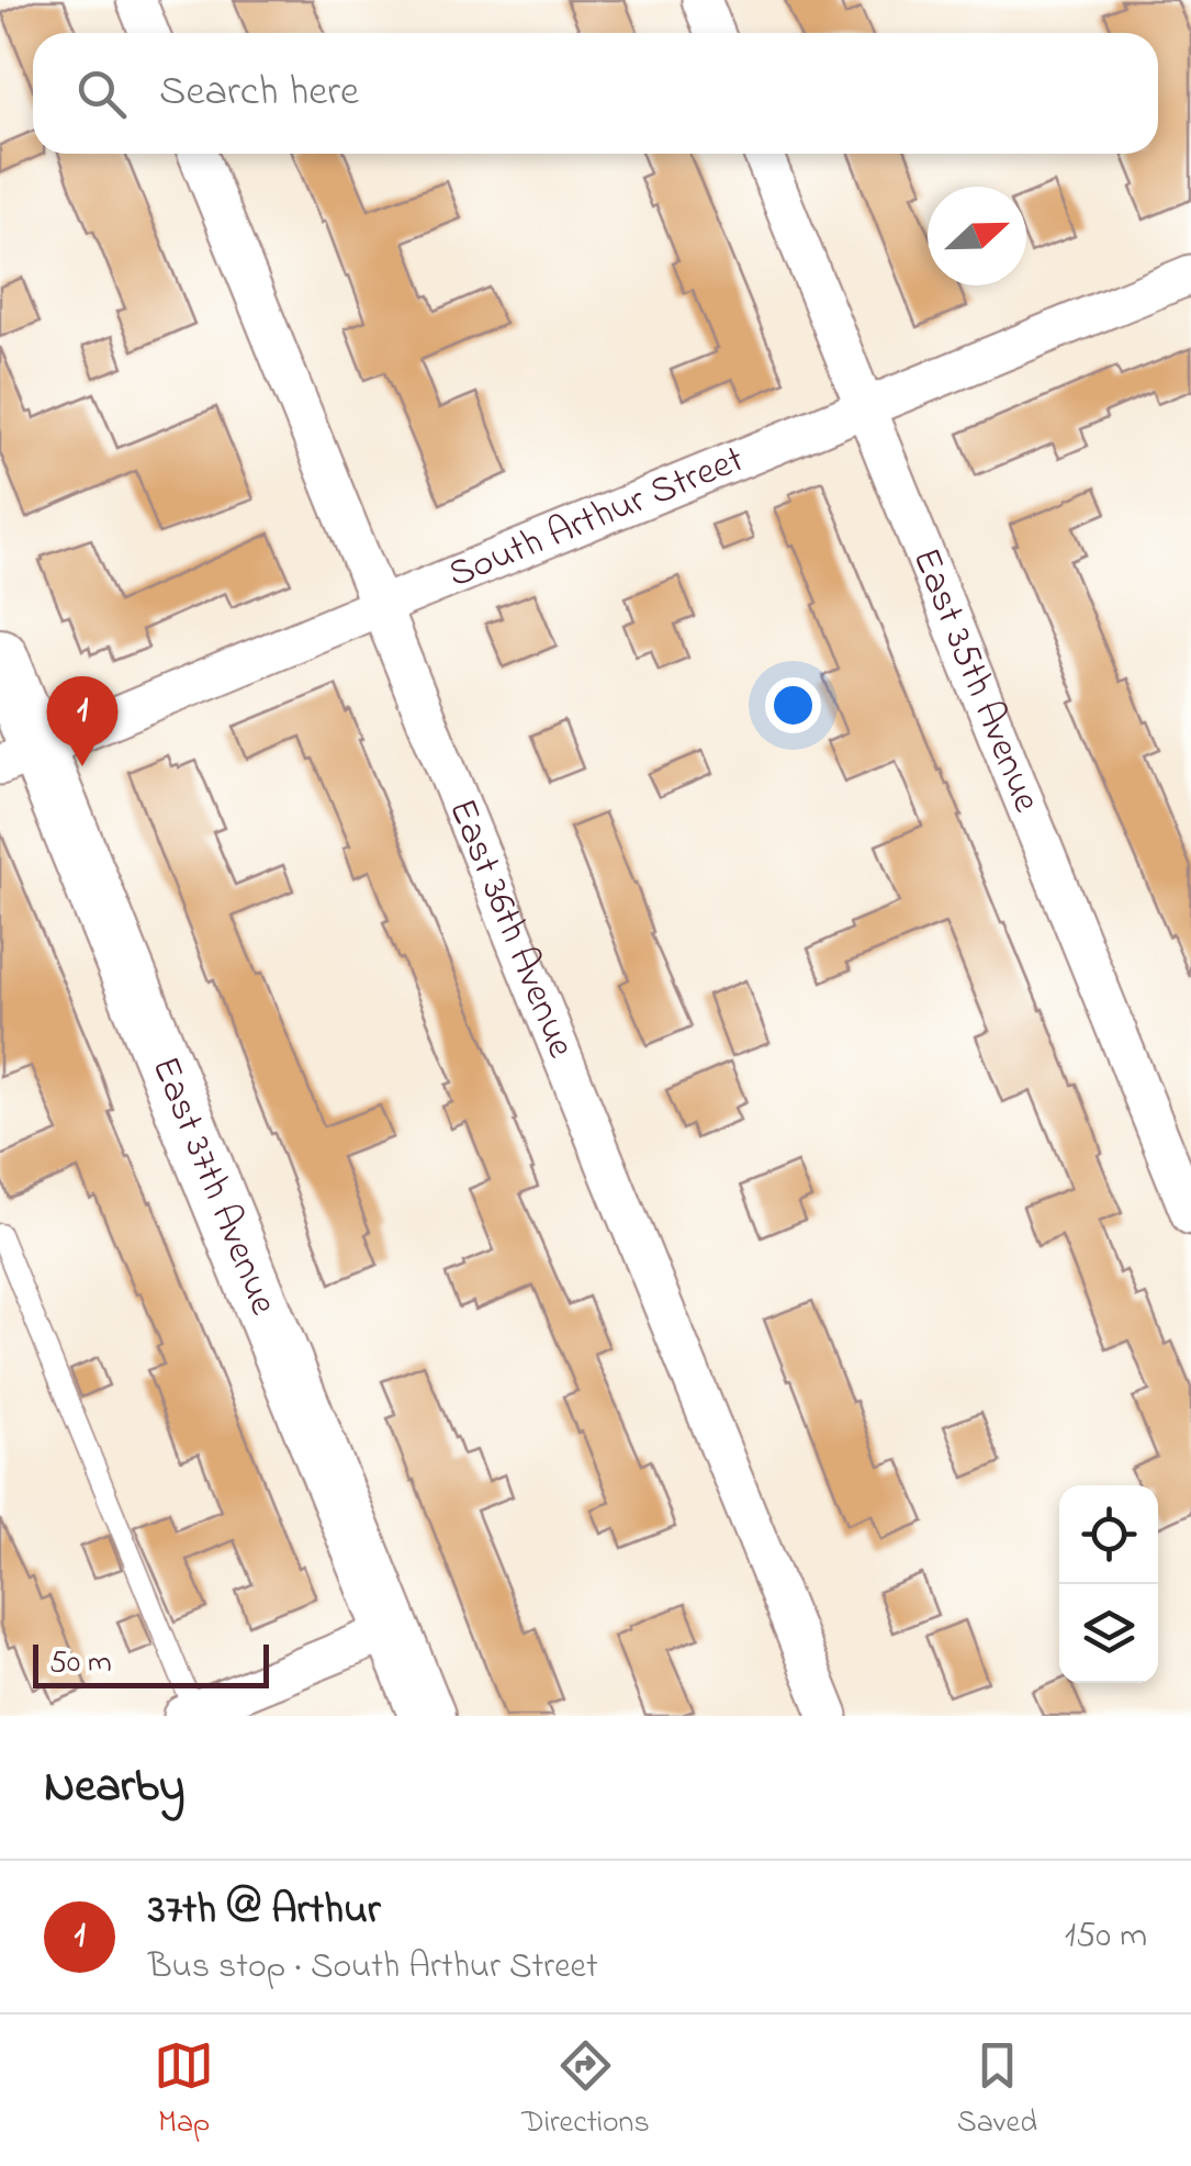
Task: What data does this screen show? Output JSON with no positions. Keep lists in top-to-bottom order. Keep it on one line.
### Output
{"streets":{"street":["South Arthur Street","East 35th Avenue","East 36th Avenue","East 37th Avenue"]},"crossings":[["South Arthur Street","East 35th Avenue"],["South Arthur Street","East 36th Avenue"],["South Arthur Street","East 37th Avenue"]],"scale_bar":"50 m","north":"right","page":{"search":"Search here","pins":"1","scale":"50 m","heading":"Nearby","list":[{"mark":"1","name":"37th @ Arthur","note":"Bus stop · South Arthur Street","value":"150 m"}],"nav":["Map","Directions","Saved"]}}
